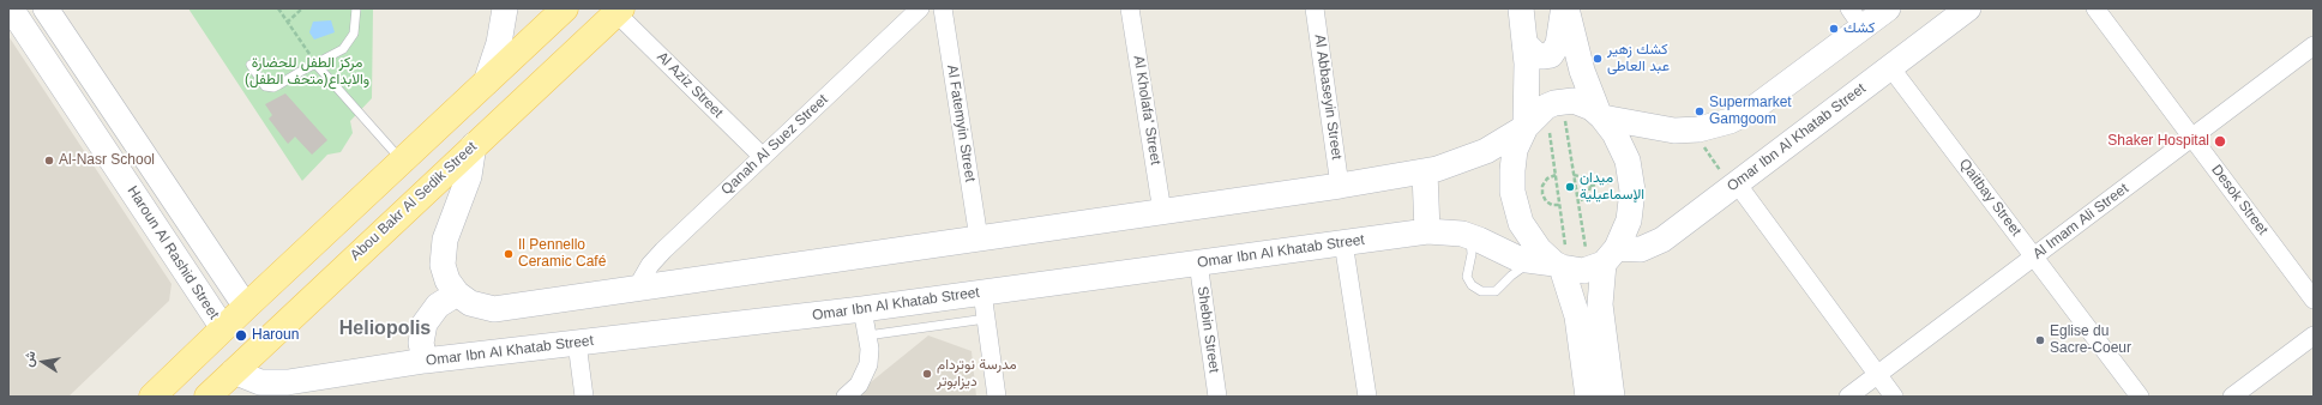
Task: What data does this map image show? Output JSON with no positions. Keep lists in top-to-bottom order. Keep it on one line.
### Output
{"streets":{"main road":["Abou Bakr Al Sedik Street"],"street":["Al Aziz Street","Al Abbaseyin Street","Al Kholafa' Street","Al Fatemyin Street","Omar Ibn Al Khatab Street","Qanah Al Suez Street","Qaitbay Street","Desok Street","Al Imam Ali Street","Haroun Al Rashid Street","Shebin Street"]},"crossings":[["Al Aziz Street","Qanah Al Suez Street"],["Al Aziz Street","Abou Bakr Al Sedik Street"],["Omar Ibn Al Khatab Street","Qaitbay Street"],["Omar Ibn Al Khatab Street","Abou Bakr Al Sedik Street"],["Omar Ibn Al Khatab Street","Shebin Street"],["Qaitbay Street","Al Imam Ali Street"],["Desok Street","Al Imam Ali Street"]],"districts":["Heliopolis"],"parks":["مركز الطفل للحضارة والابداع(متحف الطفل)"],"places":["كشك","كشك زهير عبد العاطى","Supermarket Gamgoom","Shaker Hospital","Al-Nasr School","ميدان الإسماعيلية","Il Pennello Ceramic Café","Haroun","Eglise du Sacre-Coeur","مدرسة نوتردام ديزابوتر"],"north":"left"}
